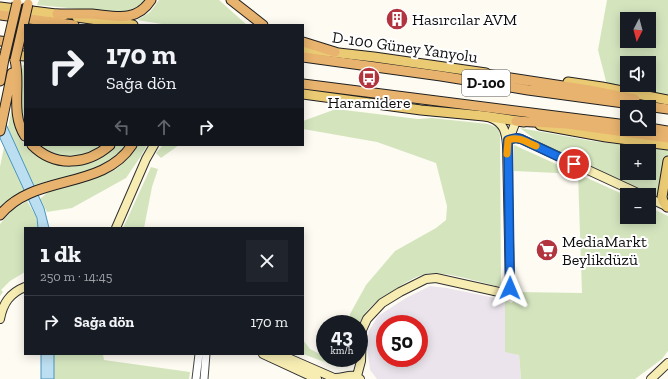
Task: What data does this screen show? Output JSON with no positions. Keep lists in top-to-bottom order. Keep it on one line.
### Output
{"streets":{"highway":["D-100"],"main road":["D-100 Güney Yanyolu"]},"places":{"building":["Hasırcılar AVM"],"bus stop":["Haramidere"],"supermarket":["MediaMarkt Beylikdüzü"]},"north":"bottom","page":{"map_buttons":["+","−"],"turn":["170 m","Sağa dön"],"heading":["1 dk","250 m · 14:45"],"list":[{"name":"Sağa dön","value":"170 m"}],"speed":"43 km/h","limit":"50"}}
